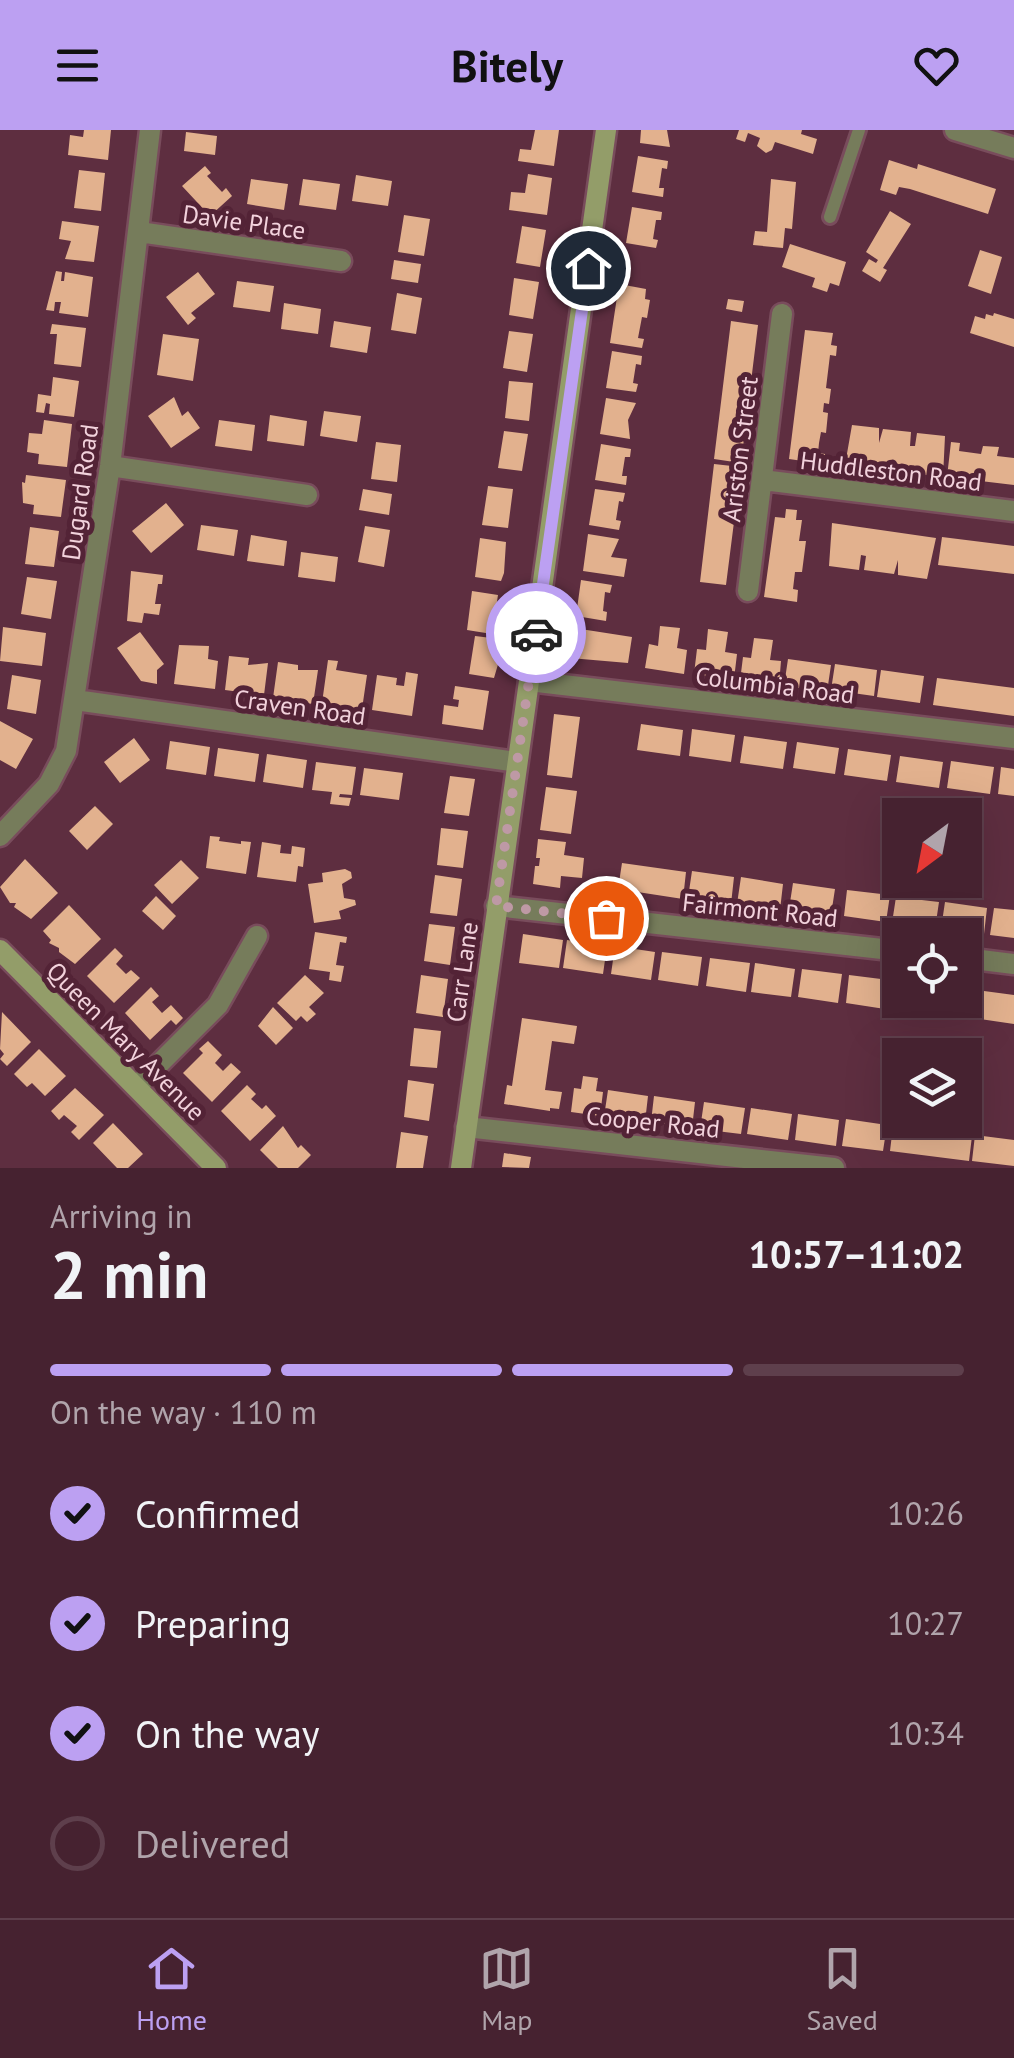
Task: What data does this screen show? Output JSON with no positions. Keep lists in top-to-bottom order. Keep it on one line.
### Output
{"streets":{"street":["Davie Place","Ariston Street","Huddleston Road","Dugard Road","Columbia Road","Craven Road","Fairmont Road","Carr Lane","Queen Mary Avenue","Cooper Road"]},"crossings":[["Davie Place","Dugard Road"],["Ariston Street","Huddleston Road"],["Dugard Road","Craven Road"],["Columbia Road","Carr Lane"],["Craven Road","Carr Lane"],["Fairmont Road","Carr Lane"],["Carr Lane","Cooper Road"]],"north":"bottom left","page":{"header":"Bitely","heading":["2 min","Arriving in","10:57–11:02"],"bar":"On the way · 110 m","list":[["Confirmed","10:26"],["Preparing","10:27"],["On the way","10:34"],"Delivered"],"tabs":["Home","Map","Saved"]}}
